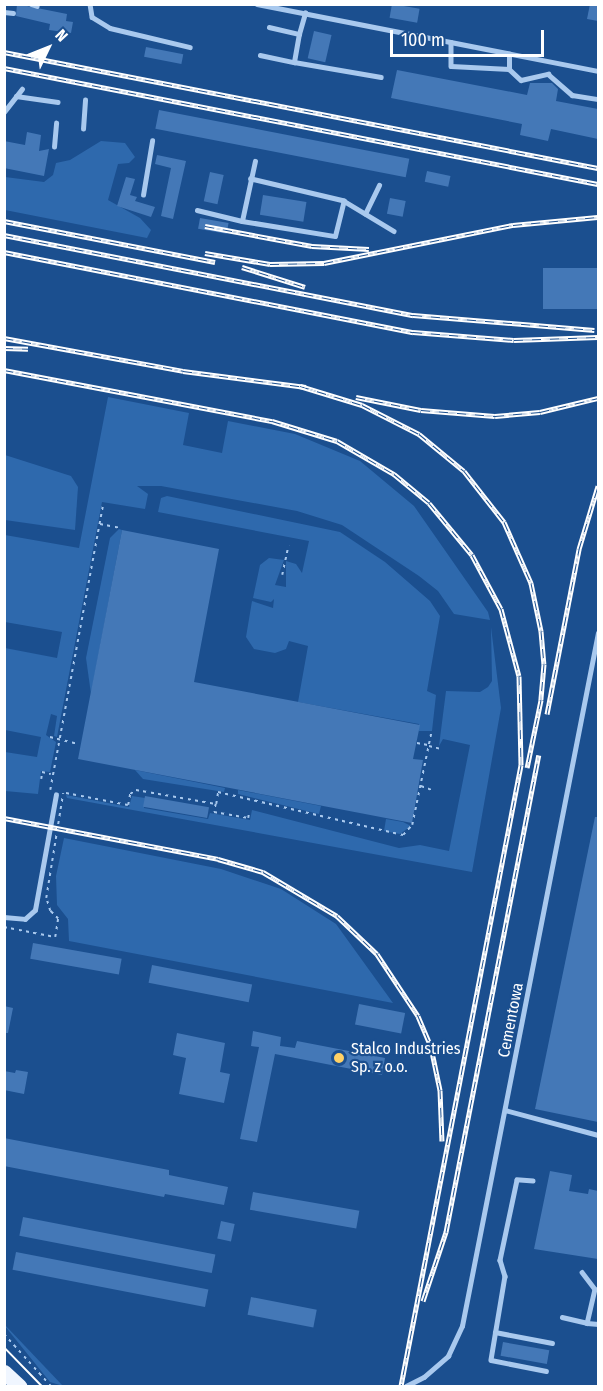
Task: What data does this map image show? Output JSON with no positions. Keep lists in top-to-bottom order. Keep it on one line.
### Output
{"streets":{"lane":["Cementowa"]},"places":["Stalco Industries Sp. z o.o."],"scale_bar":"100 m","north":"top right"}
